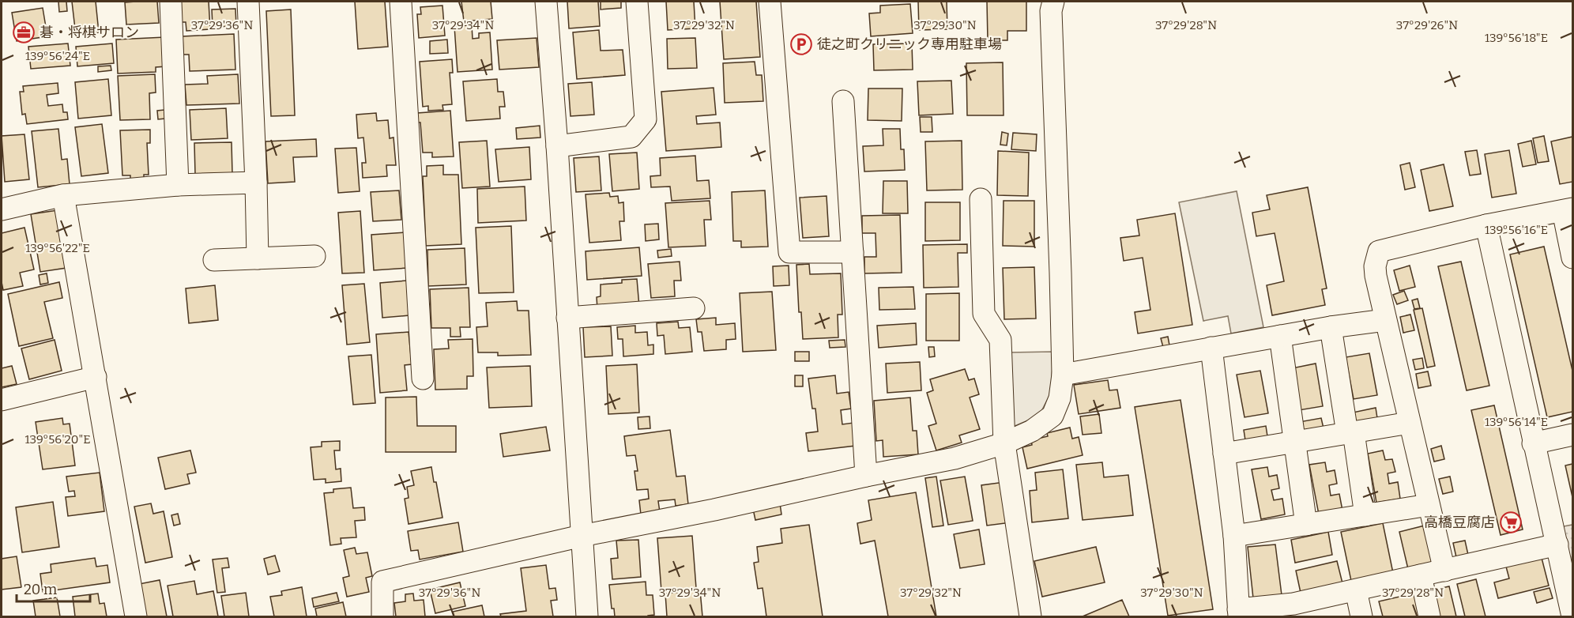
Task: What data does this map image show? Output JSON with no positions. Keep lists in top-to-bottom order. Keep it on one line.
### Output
{"places":{"office":["碁・将棋サロン"],"parking":["徒之町クリニック専用駐車場"],"supermarket":["高橋豆腐店"]},"scale_bar":"20 m","coordinates":["37°29'36\"N","37°29'34\"N","37°29'32\"N","37°29'30\"N","37°29'28\"N","37°29'26\"N","139°56'18\"E","139°56'24\"E","139°56'16\"E","139°56'22\"E","139°56'14\"E","139°56'20\"E"]}
